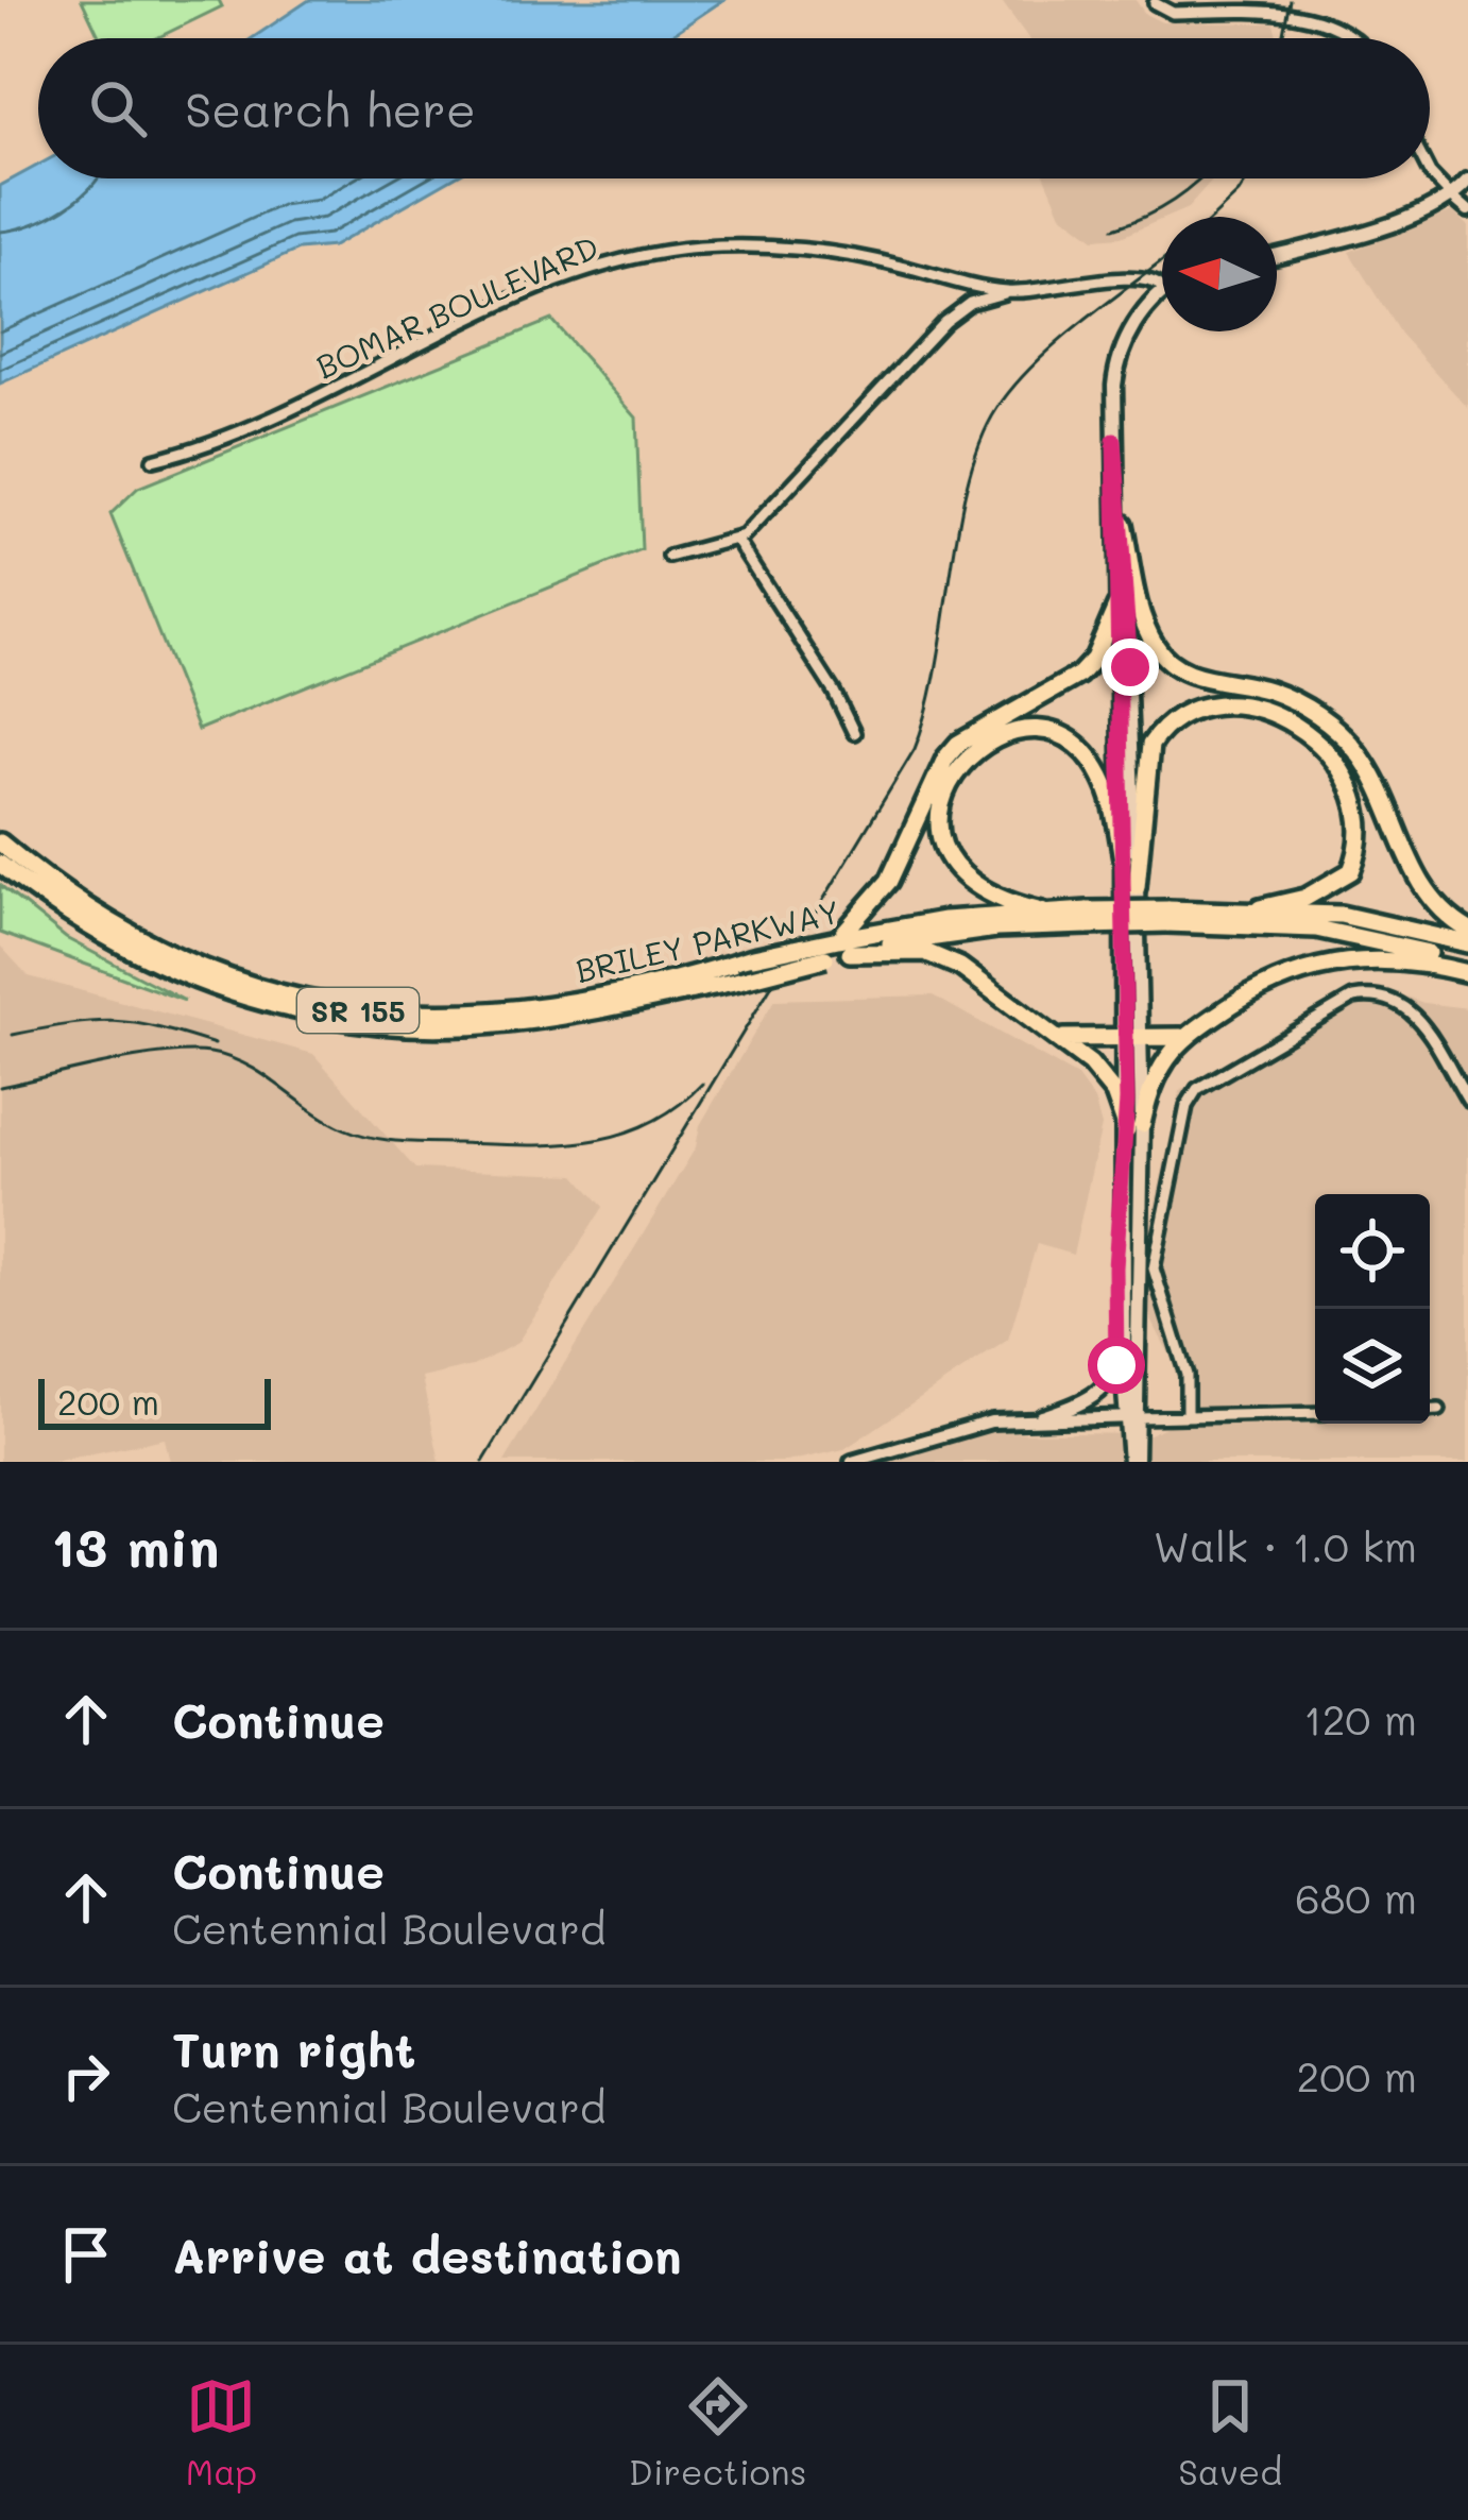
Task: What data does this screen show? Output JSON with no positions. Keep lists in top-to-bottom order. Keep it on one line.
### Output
{"streets":{"highway":["BRILEY PARKWAY","SR 155"],"street":["BOMAR BOULEVARD"]},"scale_bar":"200 m","north":"left","page":{"search":"Search here","scale":"200 m","heading":["13 min","Walk · 1.0 km"],"list":[["Continue","120 m"],["Continue","Centennial Boulevard","680 m"],["Turn right","Centennial Boulevard","200 m"],"Arrive at destination"],"nav":["Map","Directions","Saved"]}}
